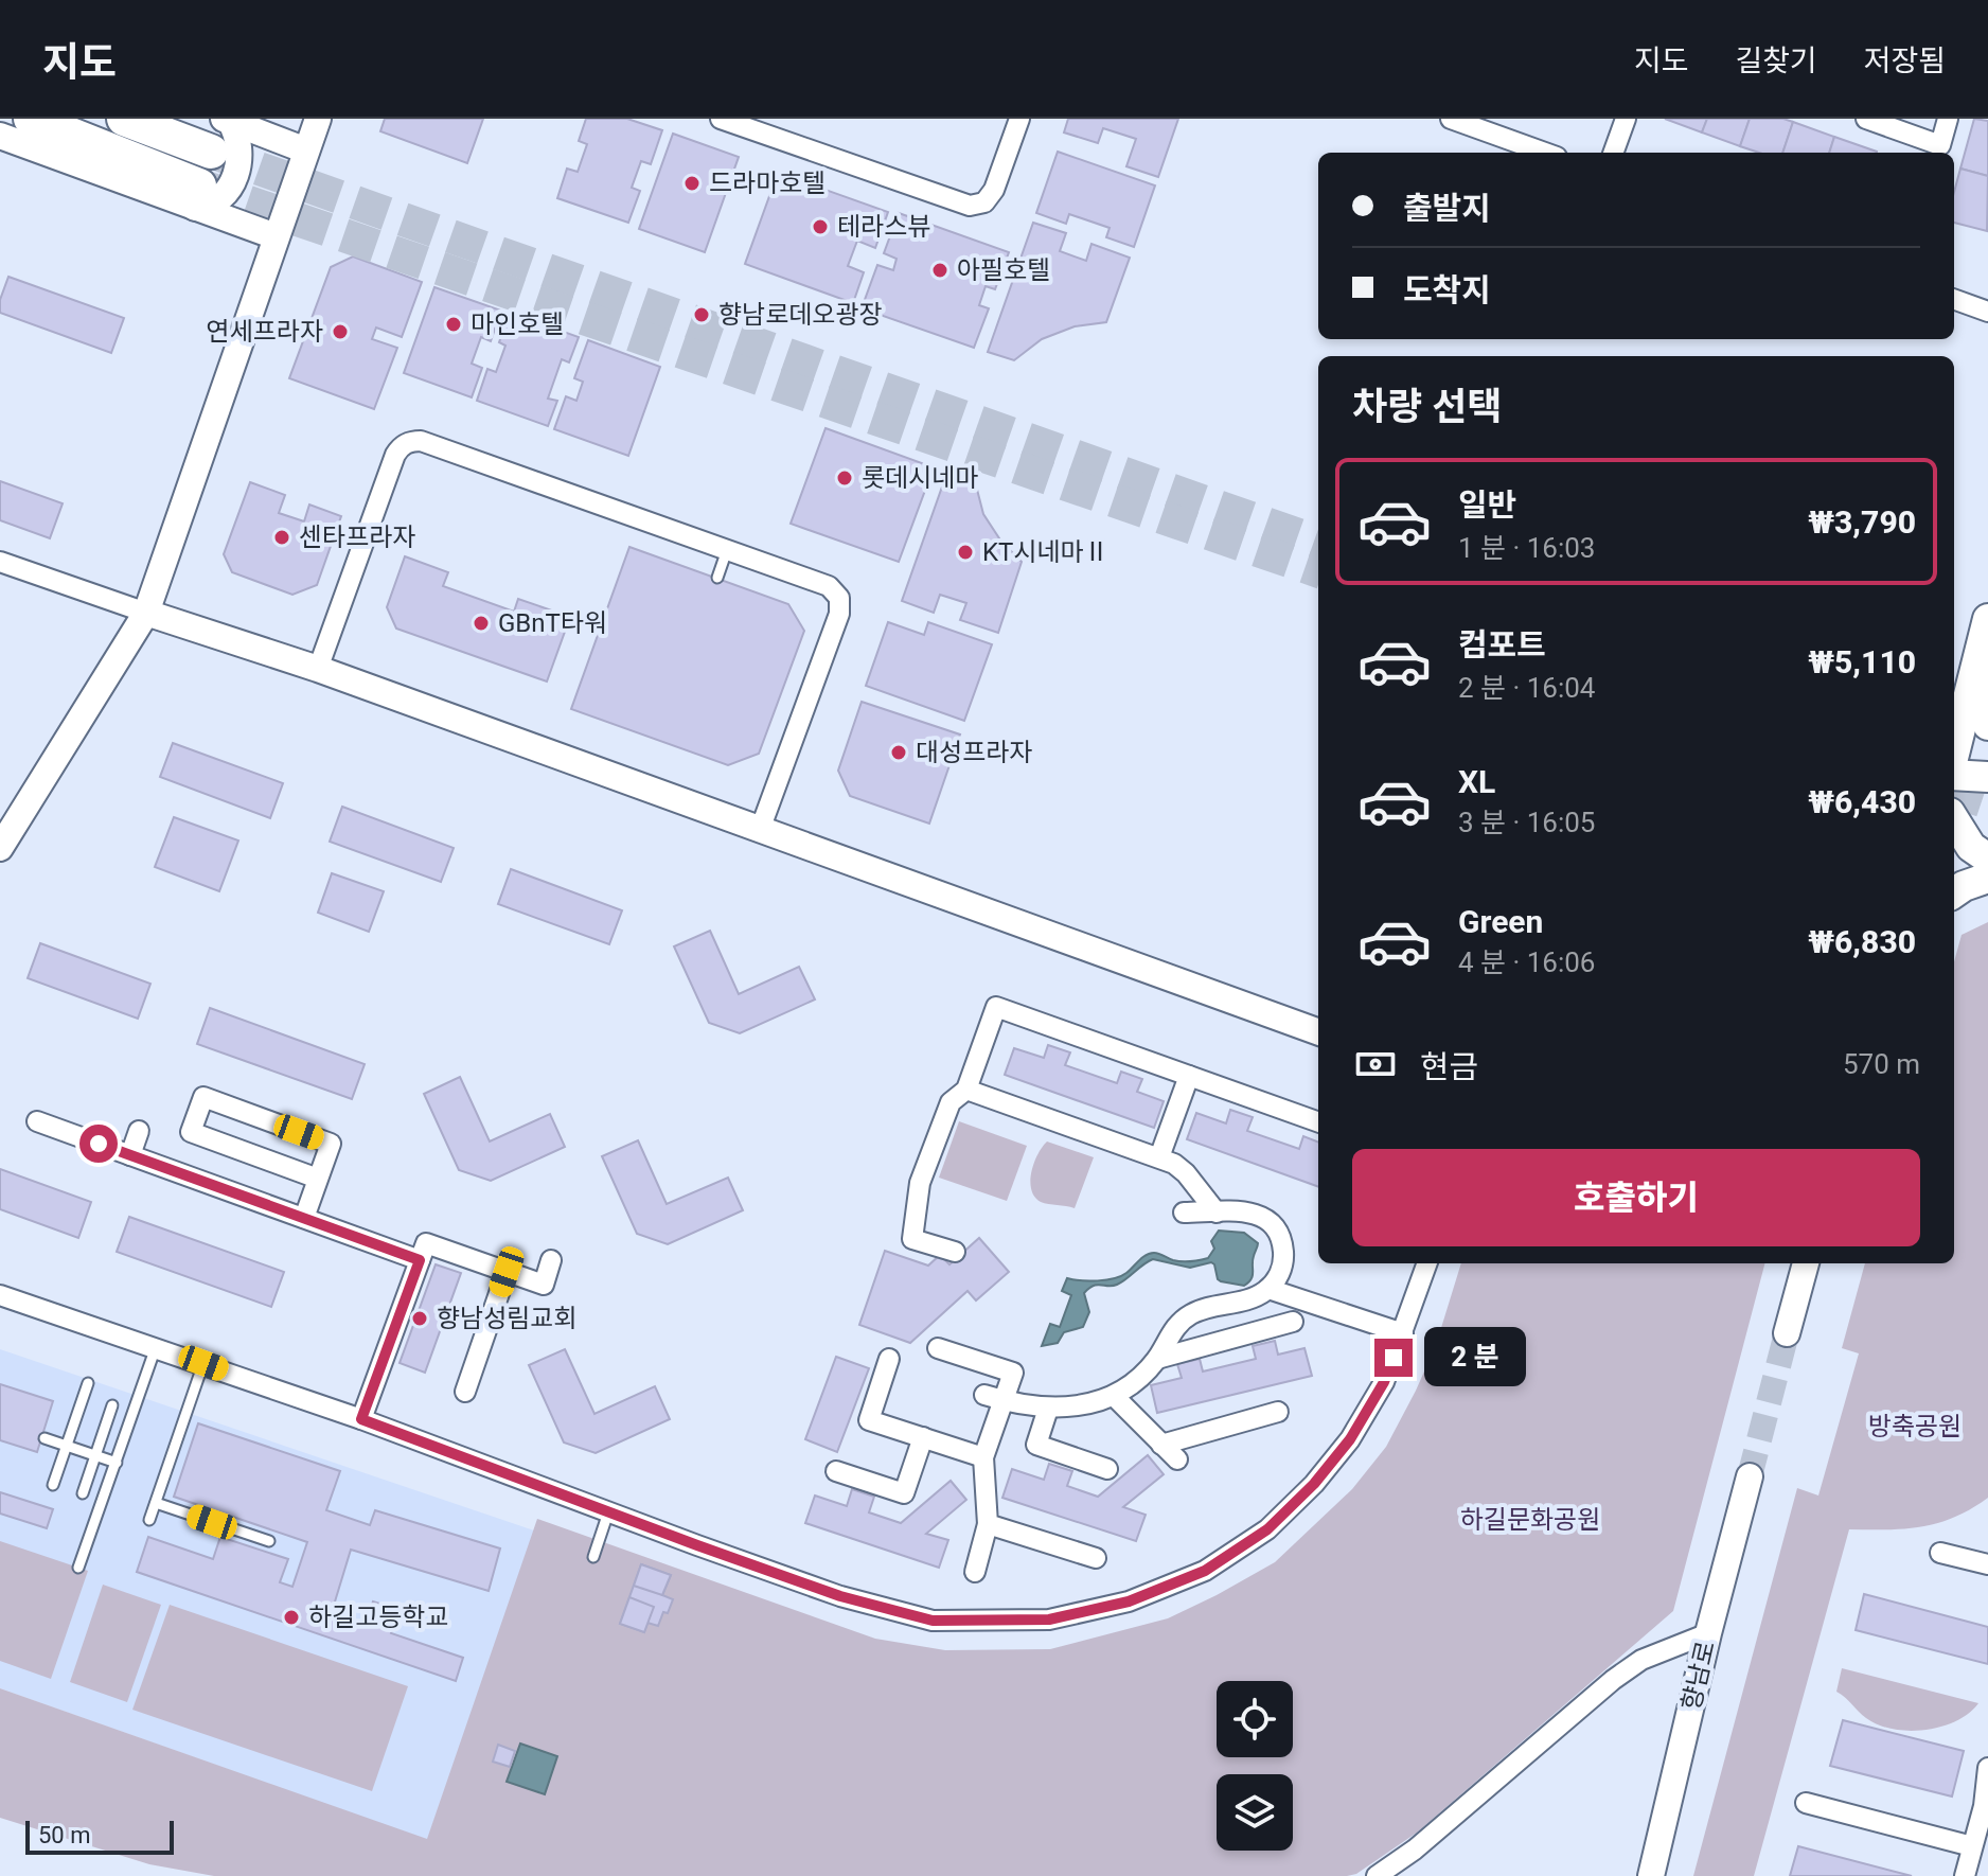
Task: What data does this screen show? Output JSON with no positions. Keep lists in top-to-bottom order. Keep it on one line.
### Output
{"streets":{"street":["향남로"]},"parks":["방축공원","하길문화공원"],"places":["드라마호텔","테라스뷰","아필호텔","향남로데오광장","마인호텔","연세프라자","롯데시네마","센타프라자","KT시네마Ⅱ","GBnT타워","대성프라자","향남성림교회","하길고등학교"],"scale_bar":"50 m","page":{"header":"지도","nav":["지도","길찾기","저장됨"],"banner":["출발지","도착지"],"heading":"차량 선택","list":[{"name":"일반","note":"1 분 · 16:03","value":"₩3,790"},{"name":"컴포트","note":"2 분 · 16:04","value":"₩5,110"},{"name":"XL","note":"3 분 · 16:05","value":"₩6,430"},{"name":"Green","note":"4 분 · 16:06","value":"₩6,830"}],"pay":["현금","570 m"],"buttons":"호출하기","bubble":"2 분","scale":"50 m"}}
